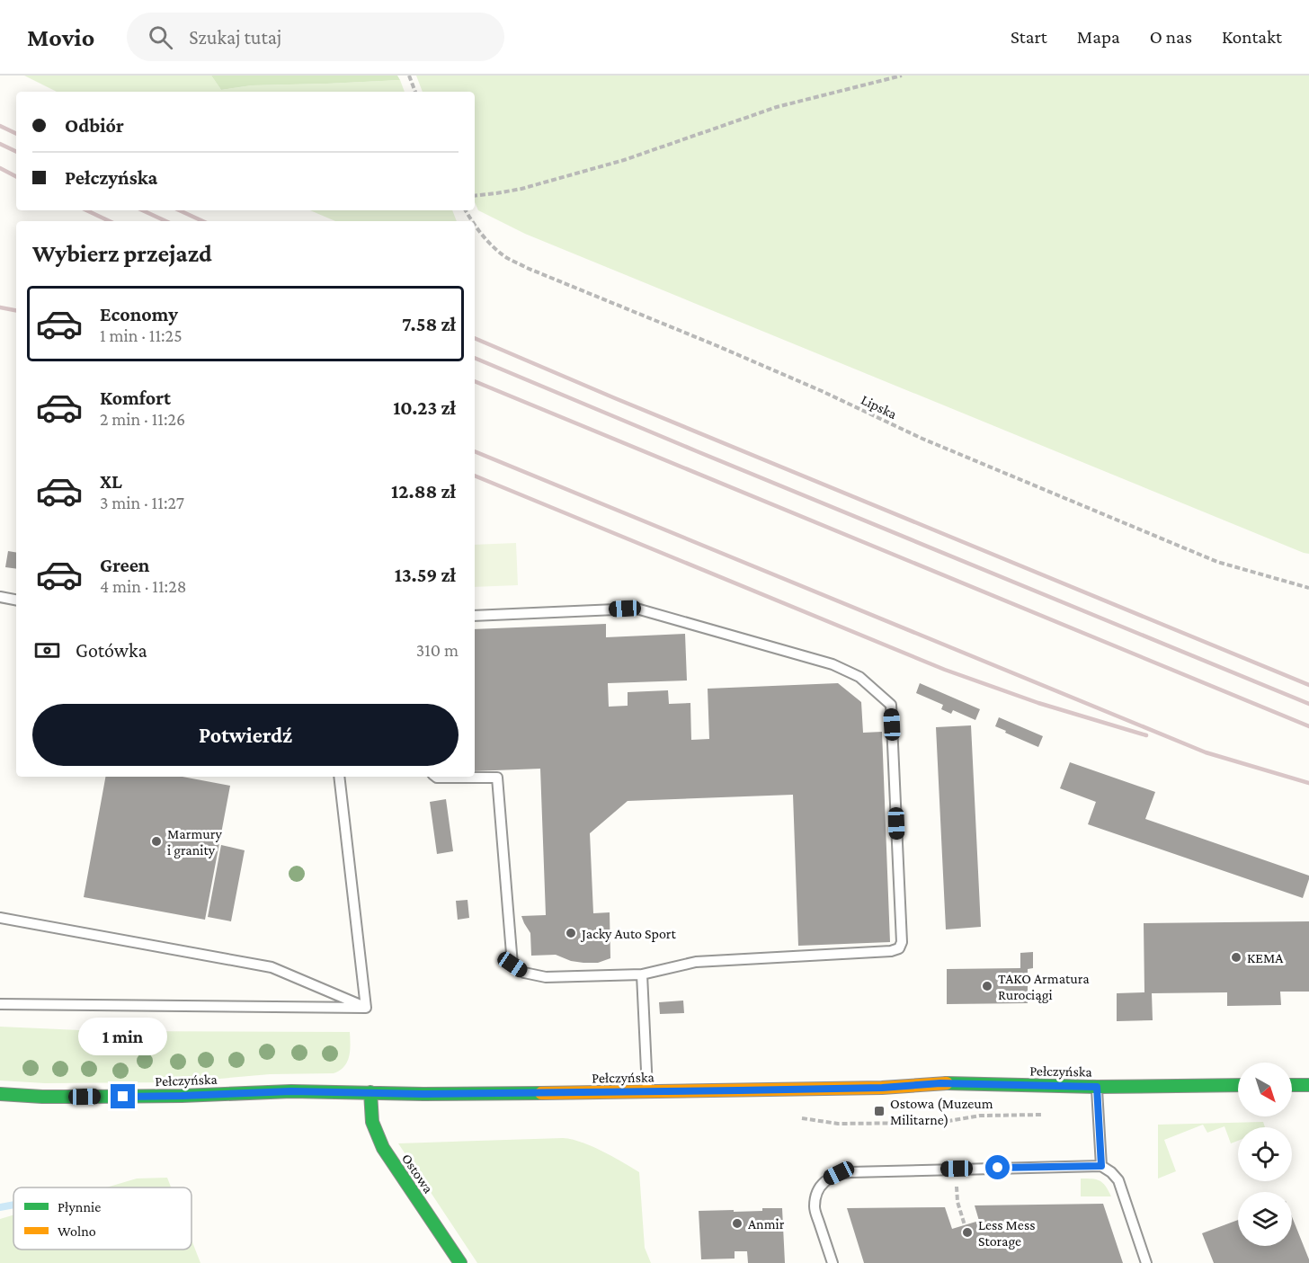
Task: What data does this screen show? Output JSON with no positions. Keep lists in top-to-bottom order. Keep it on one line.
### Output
{"streets":{"main road":["Pełczyńska","Ostowa"],"path":["Lipska"]},"crossings":[["Pełczyńska","Ostowa"]],"places":{"other":["Marmury i granity","Jacky Auto Sport","KEMA","TAKO Armatura Rurociągi","Anmir","Less Mess Storage"],"transit":["Ostowa (Muzeum Militarne)"]},"legend":["Płynnie","Wolno"],"north":"bottom right","page":{"header":"Movio","search":"Szukaj tutaj","nav":["Start","Mapa","O nas","Kontakt"],"banner":["Odbiór","Pełczyńska"],"heading":"Wybierz przejazd","list":[{"name":"Economy","note":"1 min · 11:25","value":"7.58 zł"},{"name":"Komfort","note":"2 min · 11:26","value":"10.23 zł"},{"name":"XL","note":"3 min · 11:27","value":"12.88 zł"},{"name":"Green","note":"4 min · 11:28","value":"13.59 zł"}],"pay":["Gotówka","310 m"],"buttons":"Potwierdź","bubble":"1 min"}}
